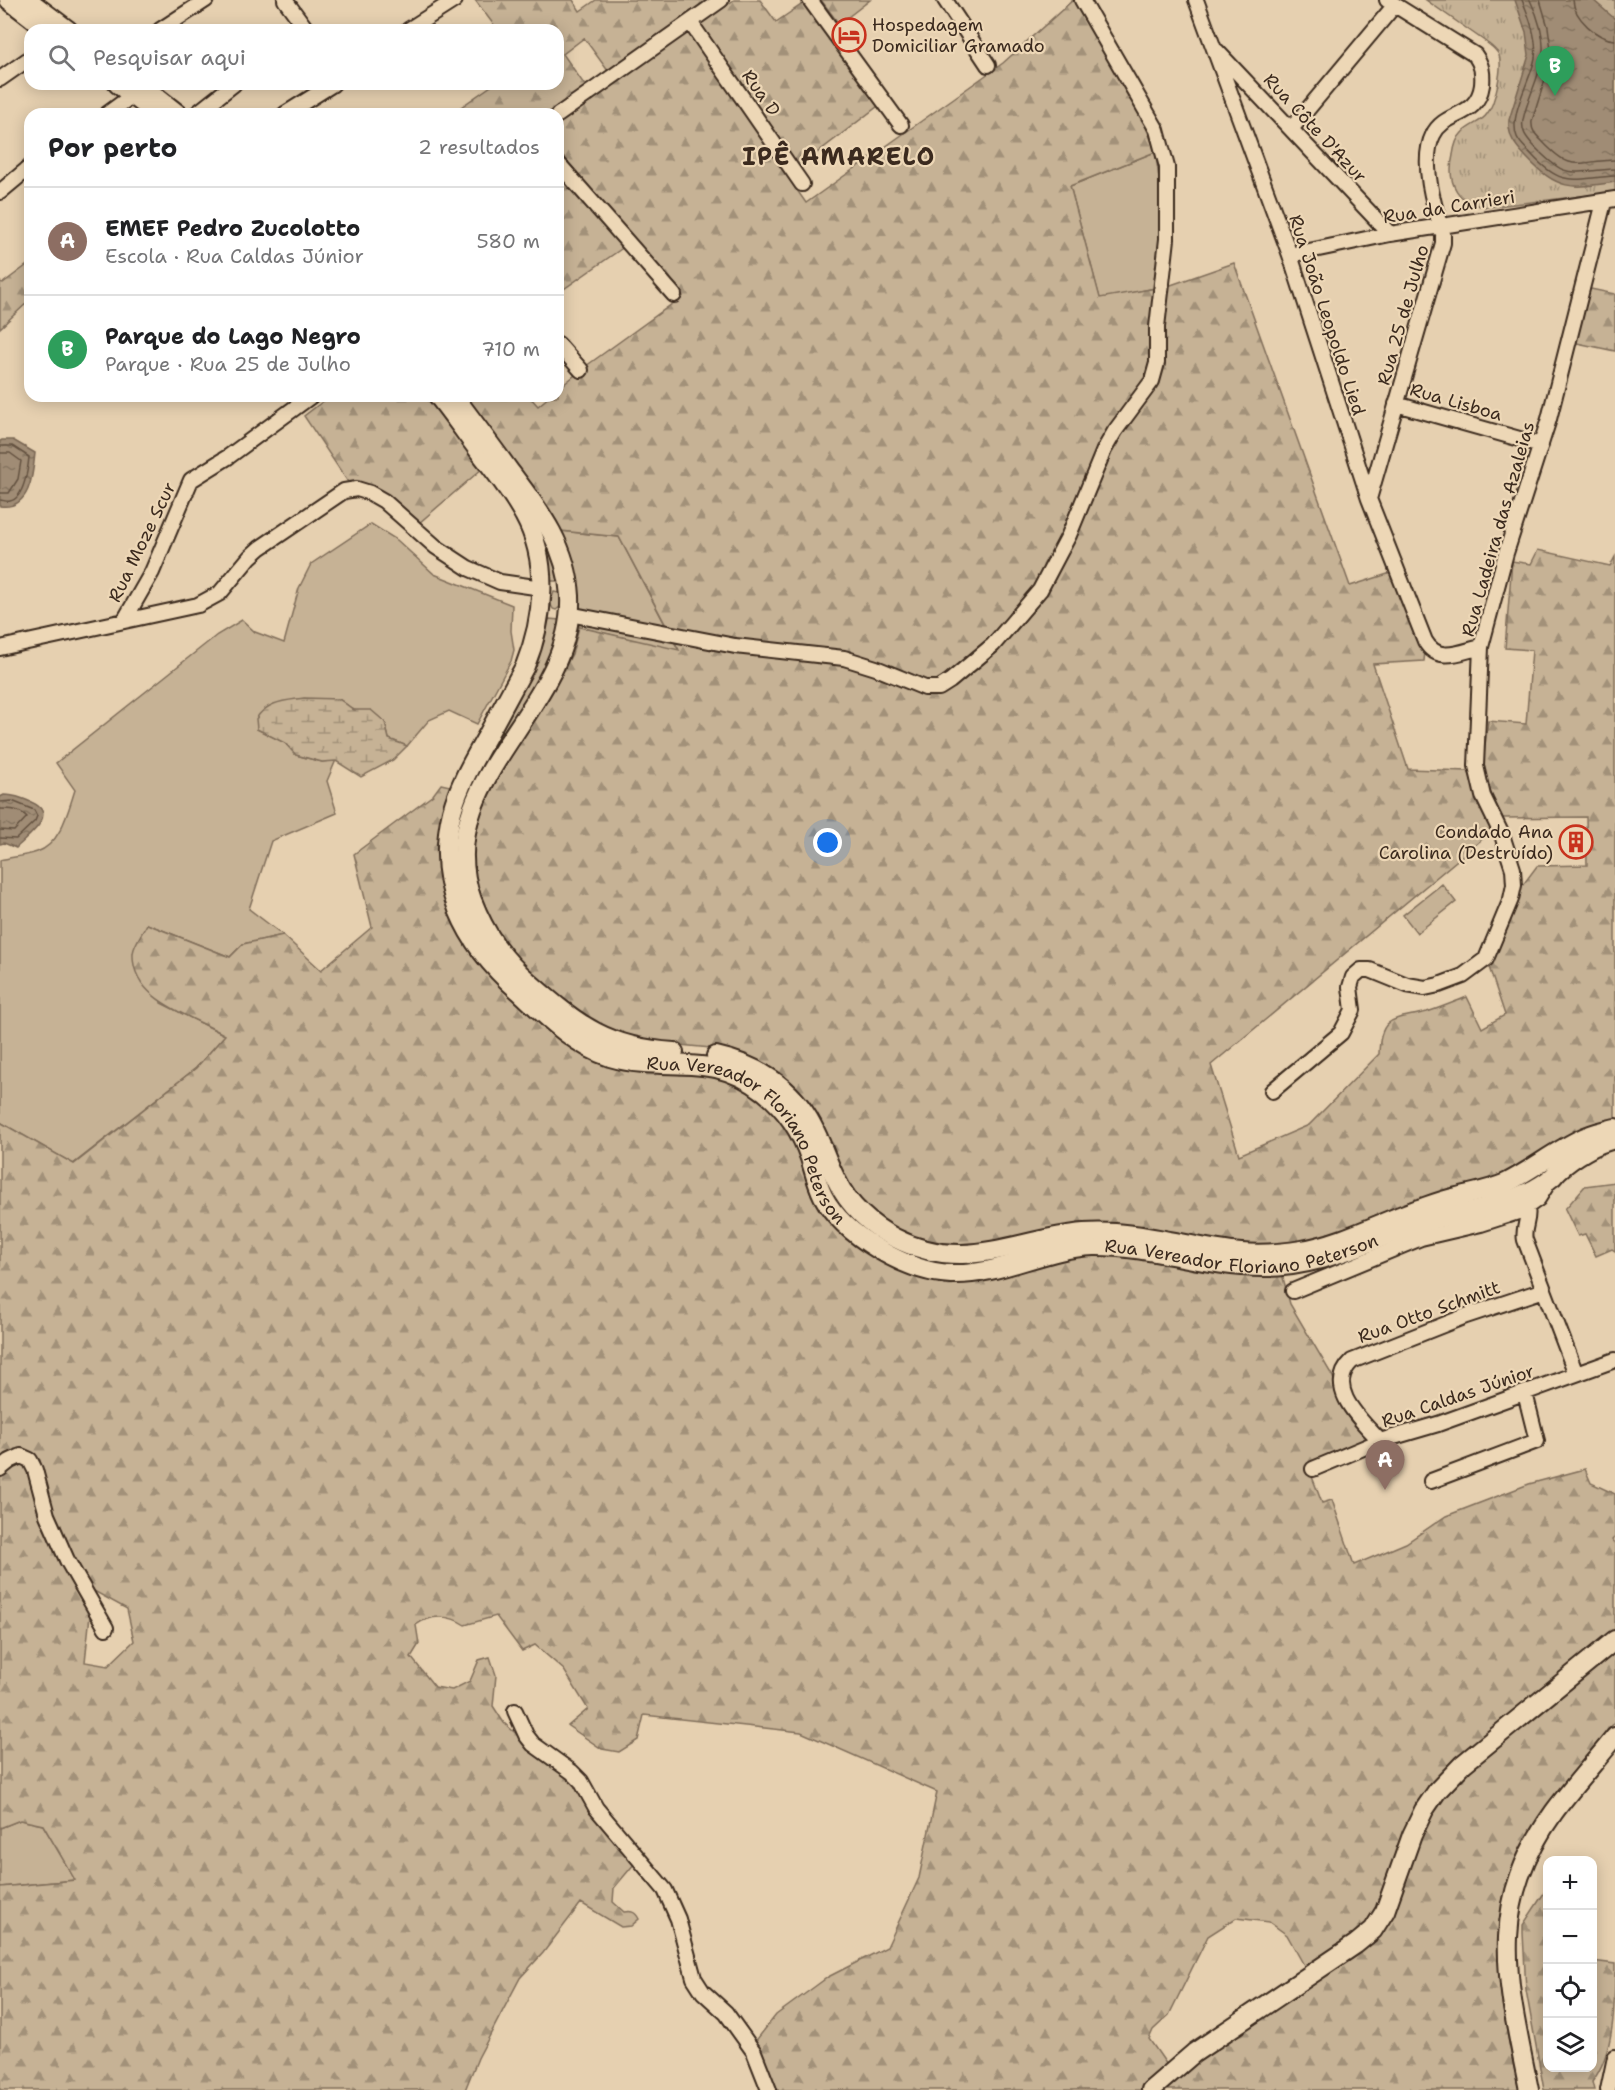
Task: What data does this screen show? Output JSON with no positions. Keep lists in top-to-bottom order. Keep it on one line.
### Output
{"streets":{"main road":["Rua Vereador Floriano Peterson"],"street":["Rua D","Rua Côte D'Azur","Rua da Carrieri","Rua João Leopoldo Lied","Rua 25 de Julho","Rua Lisboa","Rua Ladeira das Azaleias","Rua Moze Scur","Rua Otto Schmitt","Rua Caldas Júnior"]},"crossings":[["Rua Côte D'Azur","Rua da Carrieri"],["Rua Côte D'Azur","Rua João Leopoldo Lied"],["Rua da Carrieri","Rua João Leopoldo Lied"],["Rua da Carrieri","Rua 25 de Julho"],["Rua da Carrieri","Rua Ladeira das Azaleias"],["Rua João Leopoldo Lied","Rua 25 de Julho"],["Rua João Leopoldo Lied","Rua Ladeira das Azaleias"],["Rua 25 de Julho","Rua Lisboa"],["Rua Lisboa","Rua Ladeira das Azaleias"],["Rua Otto Schmitt","Rua Caldas Júnior"]],"districts":["IPÊ AMARELO"],"places":{"hotel":["Hospedagem Domiciliar Gramado"],"building":["Condado Ana Carolina (Destruído)"]},"page":{"search":"Pesquisar aqui","pins":["B","A"],"heading":["Por perto","2 resultados"],"list":[{"mark":"A","name":"EMEF Pedro Zucolotto","note":"Escola · Rua Caldas Júnior","value":"580 m"},{"mark":"B","name":"Parque do Lago Negro","note":"Parque · Rua 25 de Julho","value":"710 m"}],"map_buttons":["+","−"]}}
